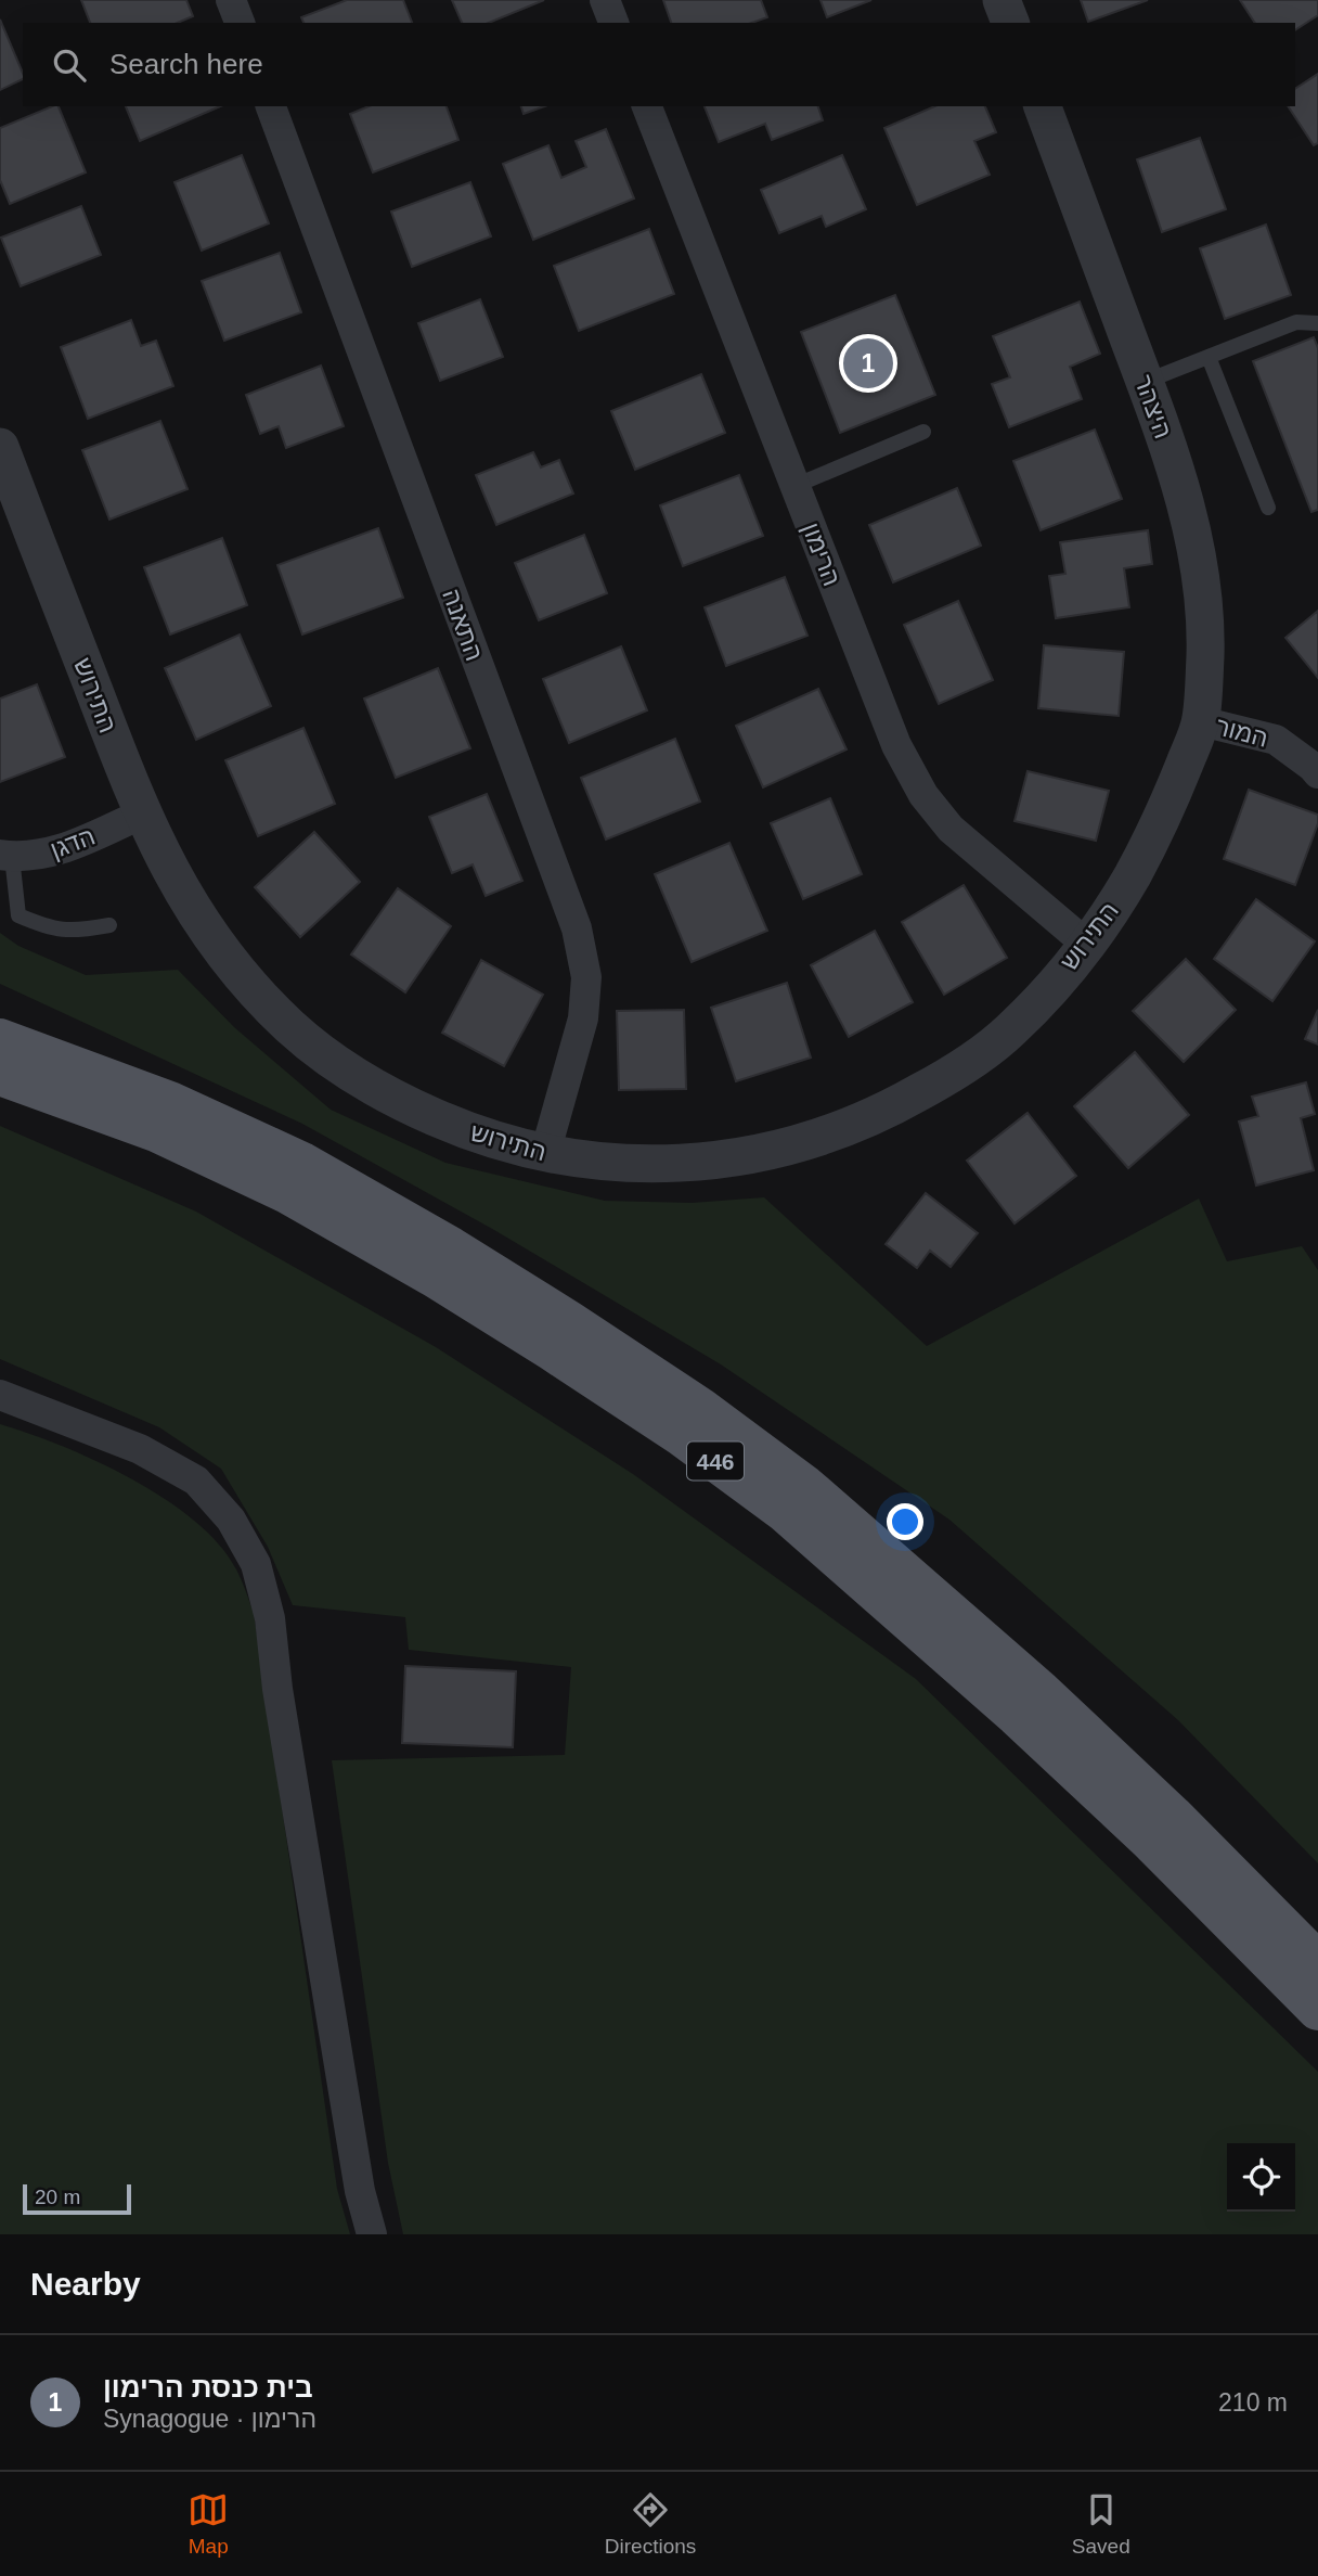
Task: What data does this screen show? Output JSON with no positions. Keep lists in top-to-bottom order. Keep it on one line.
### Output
{"streets":{"main road":["446"],"street":["היצהר","הרימון","התאנה","התירוש","המור","הדגן"]},"crossings":[["היצהר","התירוש"],["היצהר","המור"],["הרימון","התירוש"],["התאנה","התירוש"],["התירוש","המור"],["התירוש","הדגן"]],"scale_bar":"20 m","page":{"search":"Search here","pins":"1","scale":"20 m","heading":"Nearby","list":[{"mark":"1","name":"בית כנסת הרימון","note":"Synagogue · הרימון","value":"210 m"}],"nav":["Map","Directions","Saved"]}}
